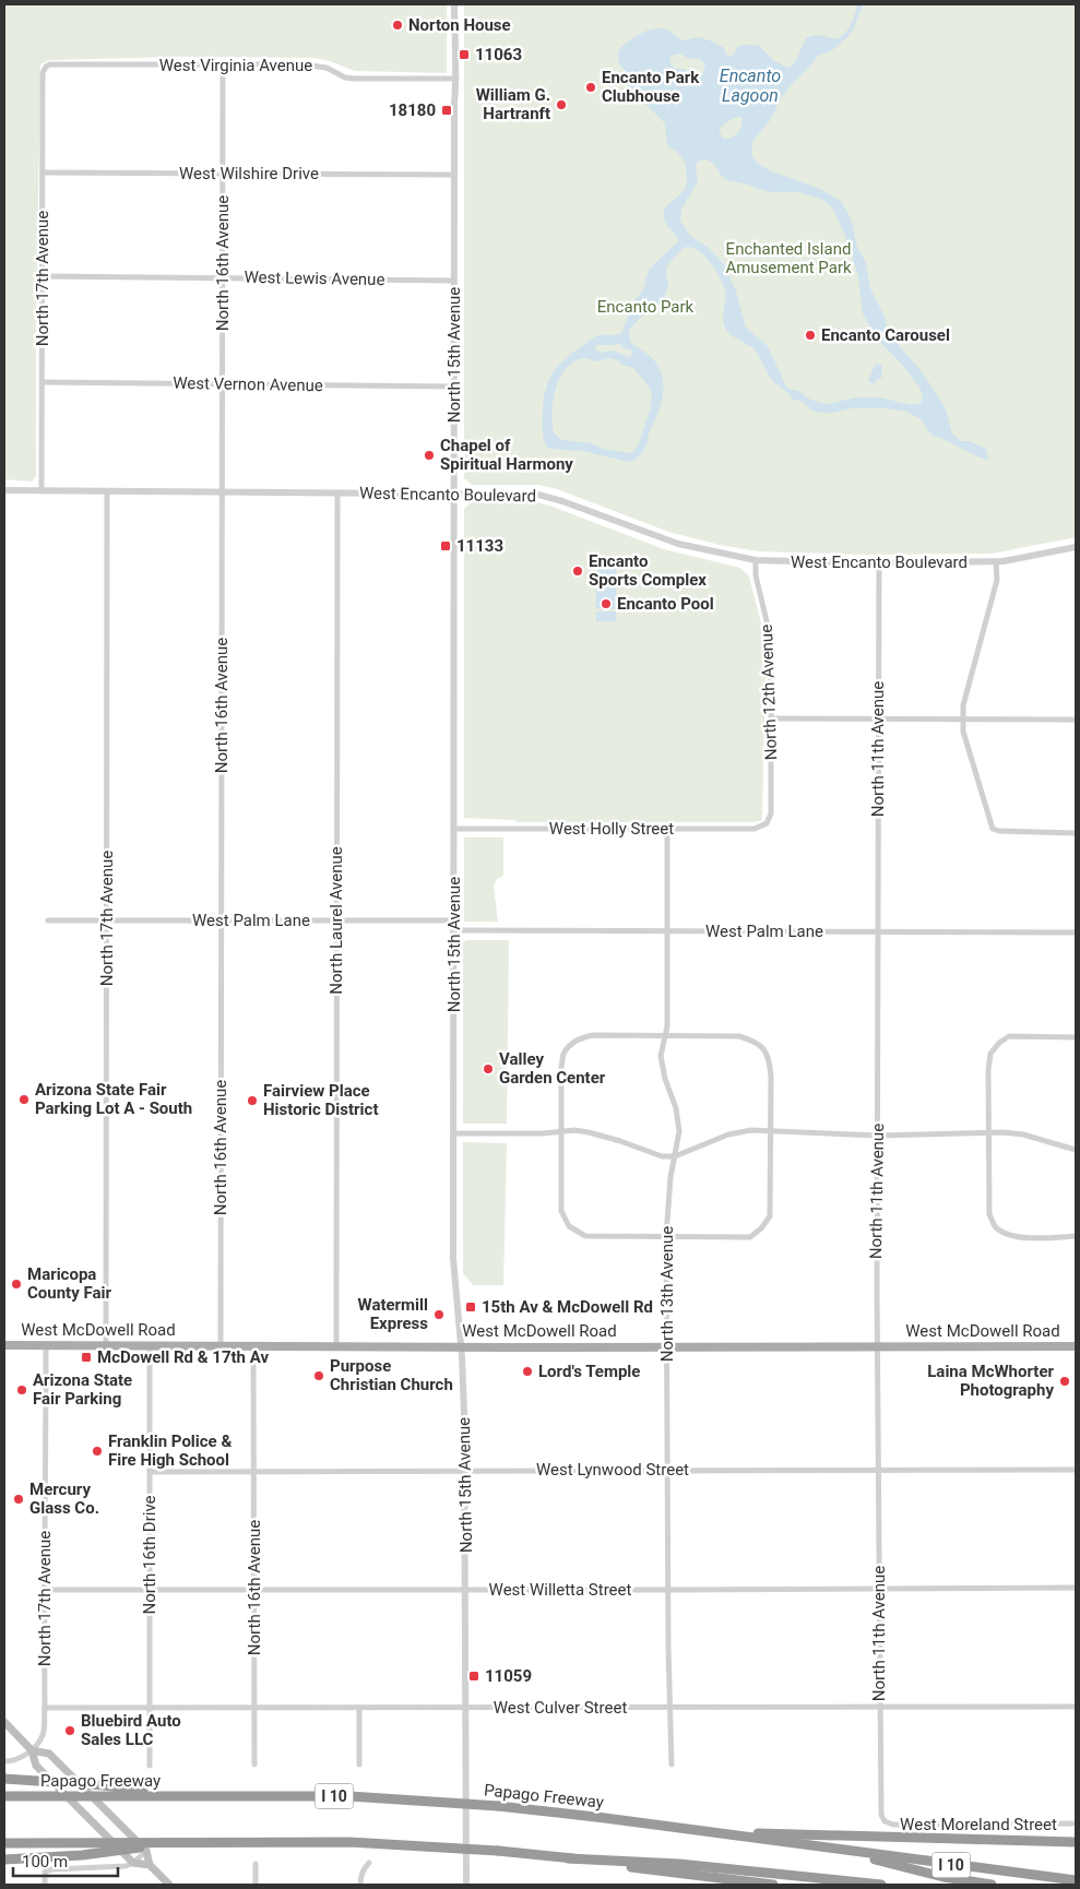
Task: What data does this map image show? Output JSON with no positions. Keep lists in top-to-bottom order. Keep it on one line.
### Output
{"streets":{"highway":["Papago Freeway","I 10"],"main road":["West McDowell Road"],"street":["West Virginia Avenue","West Wilshire Drive","North 16th Avenue","North 17th Avenue","West Lewis Avenue","North 15th Avenue","West Vernon Avenue","West Encanto Boulevard","North 12th Avenue","North 11th Avenue","West Holly Street","West Palm Lane","North Laurel Avenue","North 13th Avenue","West Lynwood Street","North 16th Drive","West Willetta Street","West Culver Street","West Moreland Street"]},"crossings":[["West Virginia Avenue","North 16th Avenue"],["West Virginia Avenue","North 17th Avenue"],["West Virginia Avenue","North 15th Avenue"],["West Wilshire Drive","North 16th Avenue"],["West Wilshire Drive","North 17th Avenue"],["West Wilshire Drive","North 15th Avenue"],["North 16th Avenue","West Lewis Avenue"],["North 16th Avenue","West Vernon Avenue"],["North 16th Avenue","West Encanto Boulevard"],["North 16th Avenue","West Palm Lane"],["North 16th Avenue","West McDowell Road"],["North 16th Avenue","West Lynwood Street"],["North 16th Avenue","West Willetta Street"],["North 16th Avenue","West Culver Street"],["North 17th Avenue","West Lewis Avenue"],["North 17th Avenue","West Vernon Avenue"],["North 17th Avenue","West Encanto Boulevard"],["North 17th Avenue","West Palm Lane"],["North 17th Avenue","West McDowell Road"],["North 17th Avenue","West Willetta Street"],["North 17th Avenue","West Culver Street"],["West Lewis Avenue","North 15th Avenue"],["North 15th Avenue","West Vernon Avenue"],["North 15th Avenue","West Encanto Boulevard"],["North 15th Avenue","West Holly Street"],["North 15th Avenue","West Palm Lane"],["North 15th Avenue","West McDowell Road"],["North 15th Avenue","West Lynwood Street"],["North 15th Avenue","West Willetta Street"],["North 15th Avenue","West Culver Street"],["West Encanto Boulevard","North 12th Avenue"],["West Encanto Boulevard","North 11th Avenue"],["West Encanto Boulevard","North Laurel Avenue"],["North 12th Avenue","West Holly Street"],["North 11th Avenue","West Palm Lane"],["North 11th Avenue","West McDowell Road"],["North 11th Avenue","West Lynwood Street"],["North 11th Avenue","West Willetta Street"],["North 11th Avenue","West Culver Street"],["North 11th Avenue","West Moreland Street"],["West Holly Street","North 13th Avenue"],["West Palm Lane","North Laurel Avenue"],["West Palm Lane","North 13th Avenue"],["North Laurel Avenue","West McDowell Road"],["North 13th Avenue","West McDowell Road"],["North 13th Avenue","West Lynwood Street"],["North 13th Avenue","West Willetta Street"],["North 13th Avenue","West Culver Street"],["West McDowell Road","North 16th Drive"],["West Lynwood Street","North 16th Drive"],["North 16th Drive","West Willetta Street"],["North 16th Drive","West Culver Street"]],"water":["Encanto Lagoon"],"parks":["Enchanted Island Amusement Park","Encanto Park"],"places":{"other":["Norton House","Encanto Park Clubhouse","William G. Hartranft","Encanto Carousel","Chapel of Spiritual Harmony","Encanto Sports Complex","Encanto Pool","Valley Garden Center","Arizona State Fair Parking Lot A - South","Fairview Place Historic District","Maricopa County Fair","Watermill Express","Lord's Temple","Purpose Christian Church","Laina McWhorter Photography","Arizona State Fair Parking","Franklin Police & Fire High School","Mercury Glass Co.","Bluebird Auto Sales LLC"],"transit":["11063","18180","11133","15th Av & McDowell Rd","McDowell Rd & 17th Av","11059"]},"scale_bar":"100 m"}
